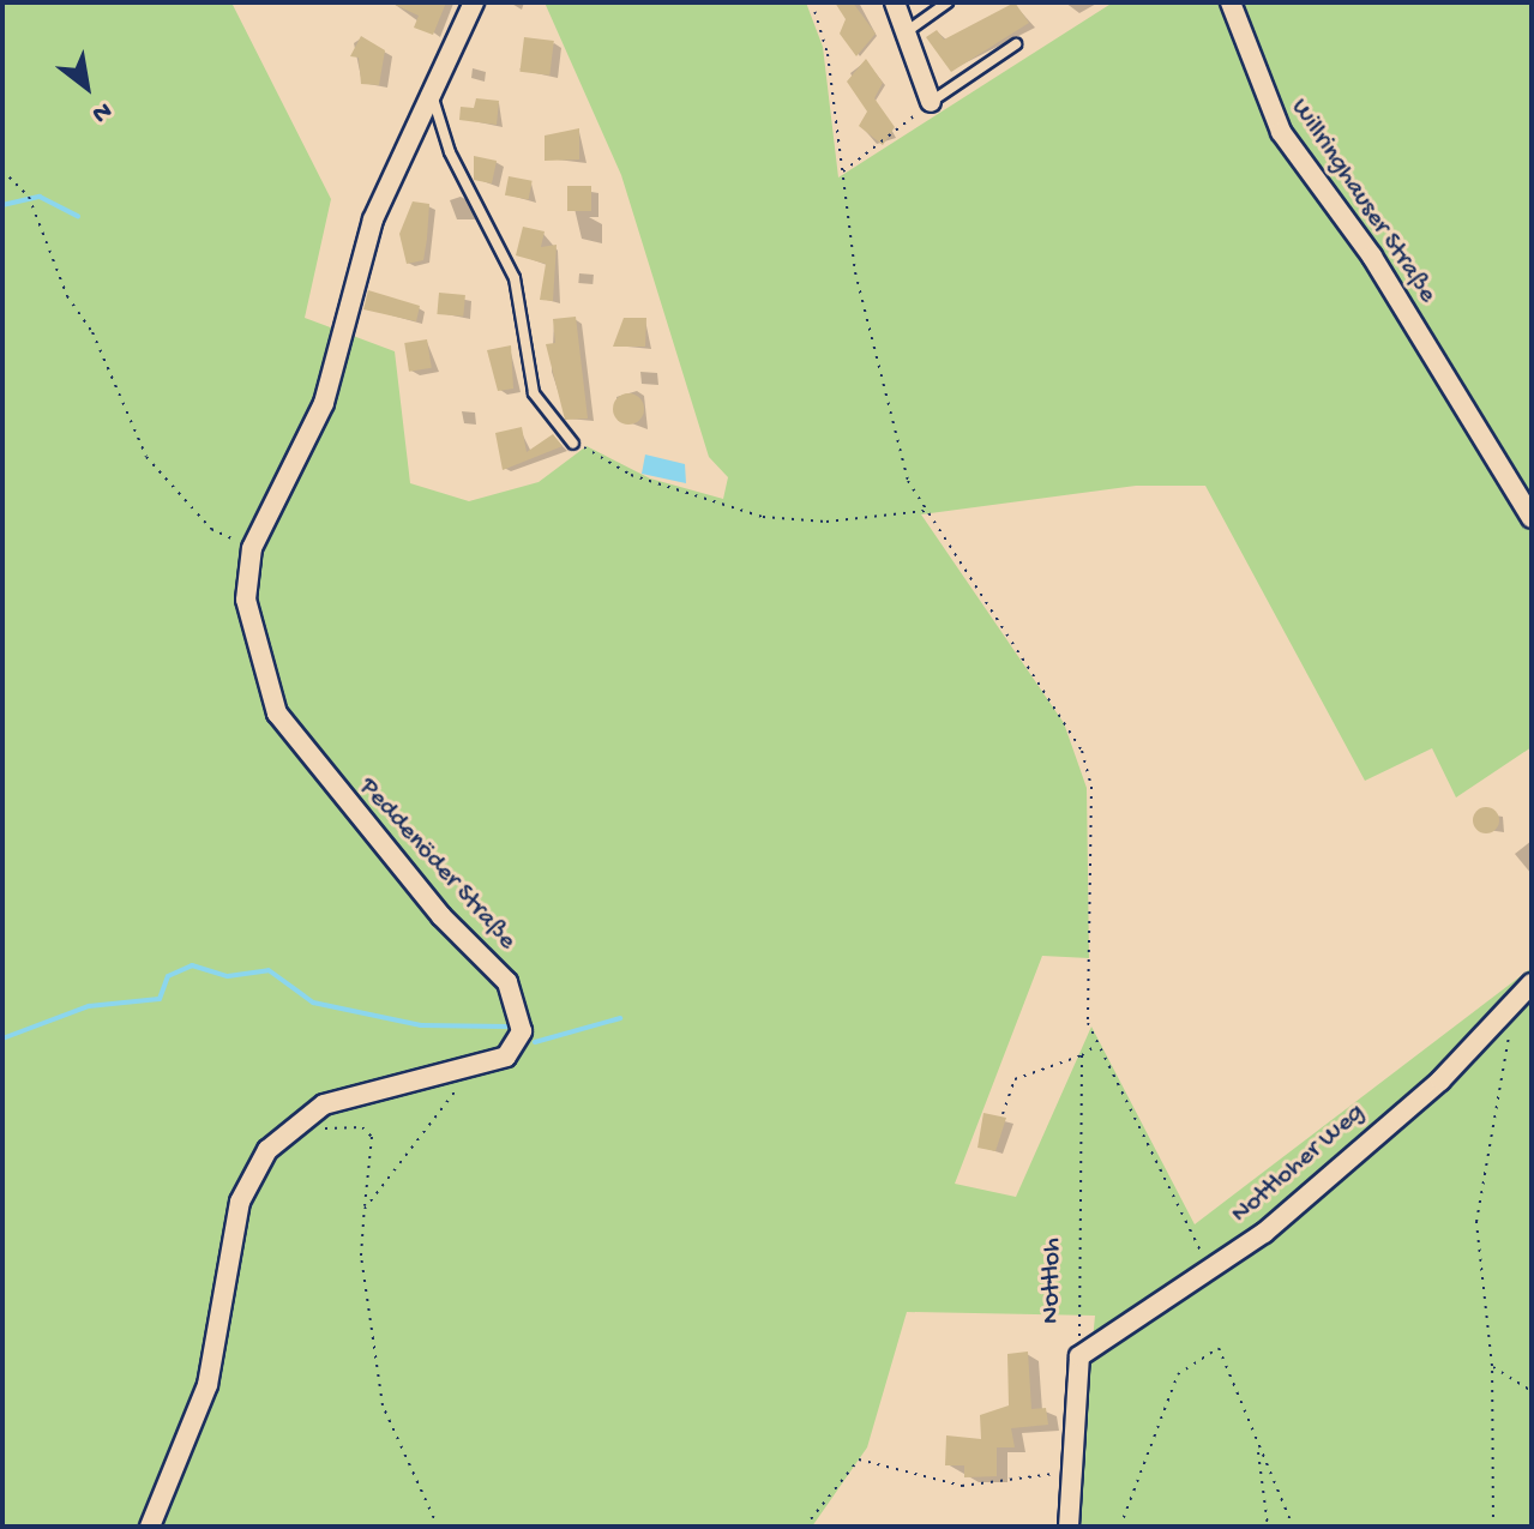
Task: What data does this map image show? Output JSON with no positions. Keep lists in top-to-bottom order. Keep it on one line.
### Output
{"streets":{"street":["Willringhauser Straße","Peddenöder Straße","Nottloher Weg","Nottloh"]},"crossings":[["Nottloher Weg","Nottloh"]],"north":"bottom right"}
